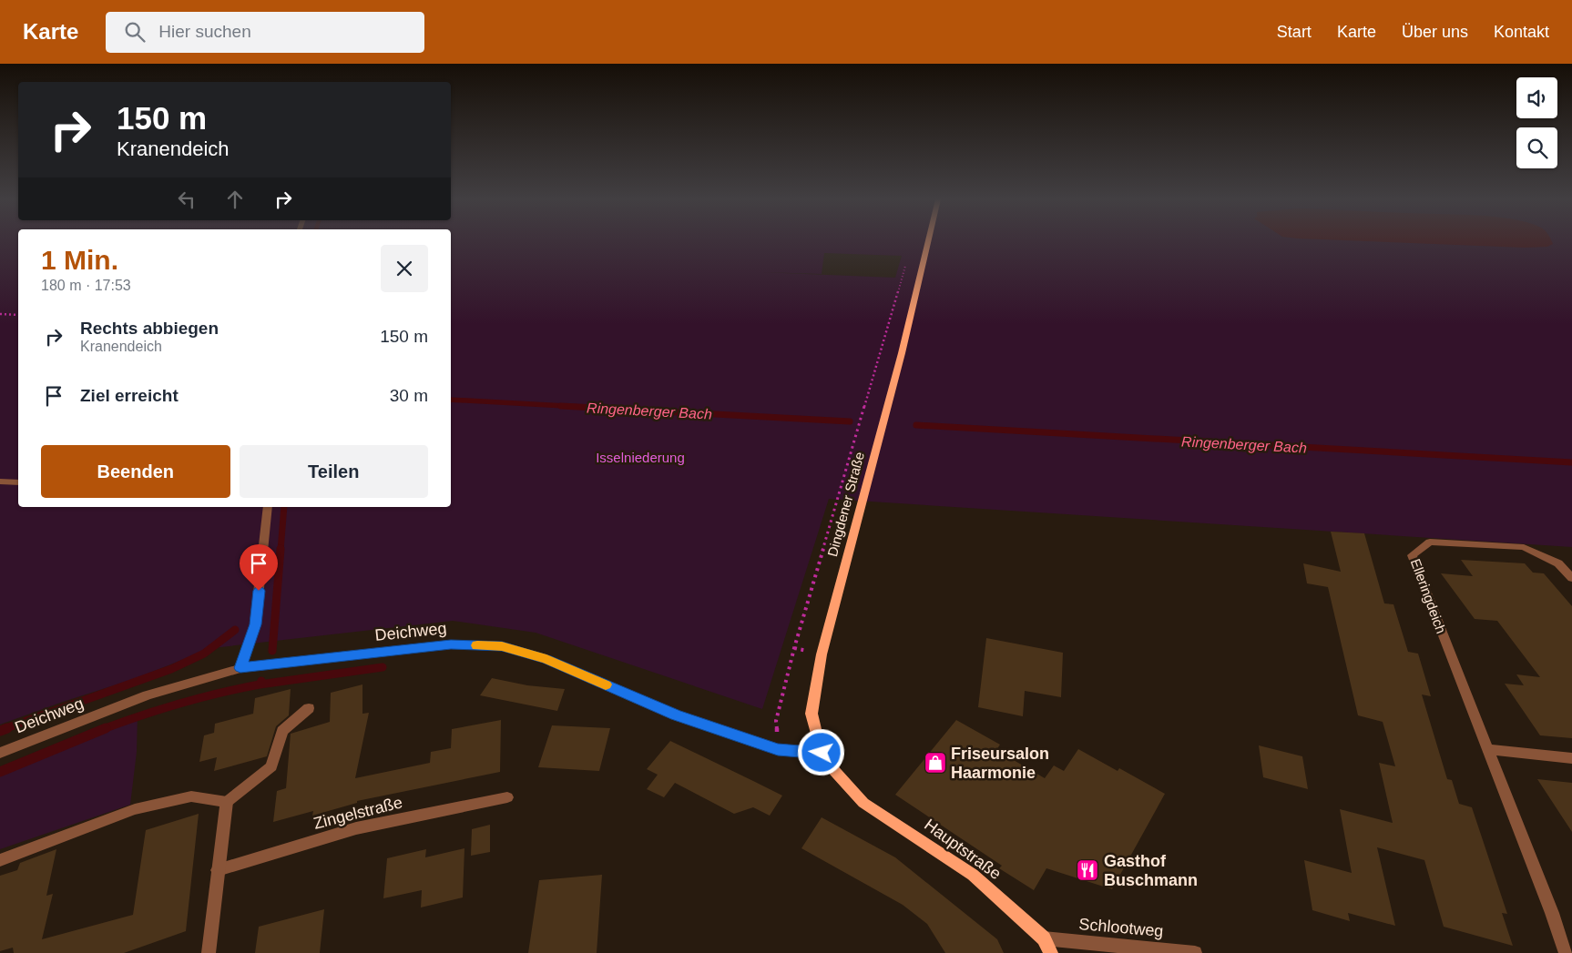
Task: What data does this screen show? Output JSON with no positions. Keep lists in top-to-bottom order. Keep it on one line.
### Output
{"streets":{"main road":["Dingdener Straße","Hauptstraße"],"street":["Elleringdeich","Deichweg","Zingelstraße","Schlootweg"]},"crossings":[["Dingdener Straße","Deichweg"],["Dingdener Straße","Hauptstraße"],["Hauptstraße","Schlootweg"]],"water":["Ringenberger Bach"],"parks":["Isselniederung"],"places":{"shop":["Friseursalon Haarmonie"],"restaurant":["Gasthof Buschmann"]},"page":{"header":"Karte","search":"Hier suchen","nav":["Start","Karte","Über uns","Kontakt"],"turn":["150 m","Kranendeich"],"heading":["1 Min.","180 m · 17:53"],"list":[{"name":"Rechts abbiegen","note":"Kranendeich","value":"150 m"},{"name":"Ziel erreicht","value":"30 m"}],"buttons":["Beenden","Teilen"]}}
